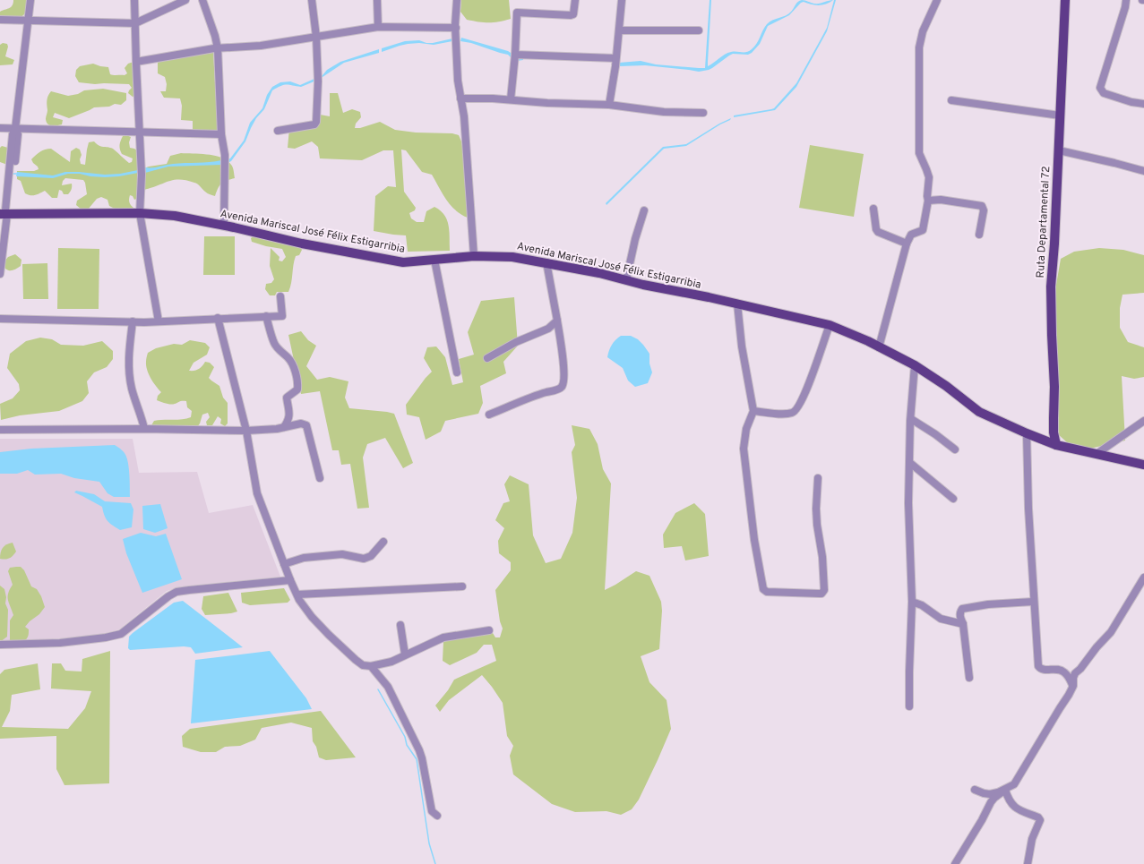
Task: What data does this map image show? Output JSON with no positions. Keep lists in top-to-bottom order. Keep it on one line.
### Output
{"streets":{"main road":["Ruta Departamental 72","Avenida Mariscal José Félix Estigarribia"]},"crossings":[["Ruta Departamental 72","Avenida Mariscal José Félix Estigarribia"]]}
